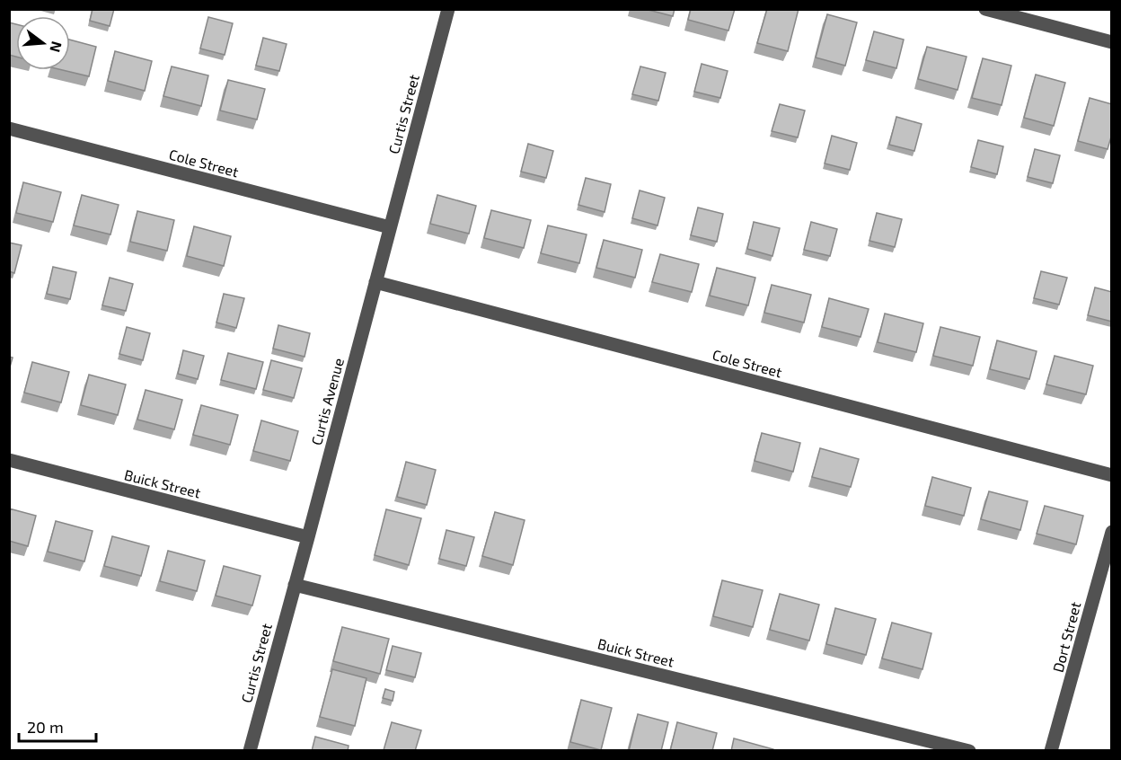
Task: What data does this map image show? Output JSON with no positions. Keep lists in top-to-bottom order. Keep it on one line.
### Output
{"streets":{"street":["Curtis Street","Cole Street","Curtis Avenue","Buick Street","Dort Street"]},"crossings":[["Curtis Street","Cole Street"],["Curtis Street","Curtis Avenue"],["Curtis Street","Buick Street"],["Cole Street","Curtis Avenue"],["Curtis Avenue","Buick Street"]],"scale_bar":"20 m","north":"right"}
